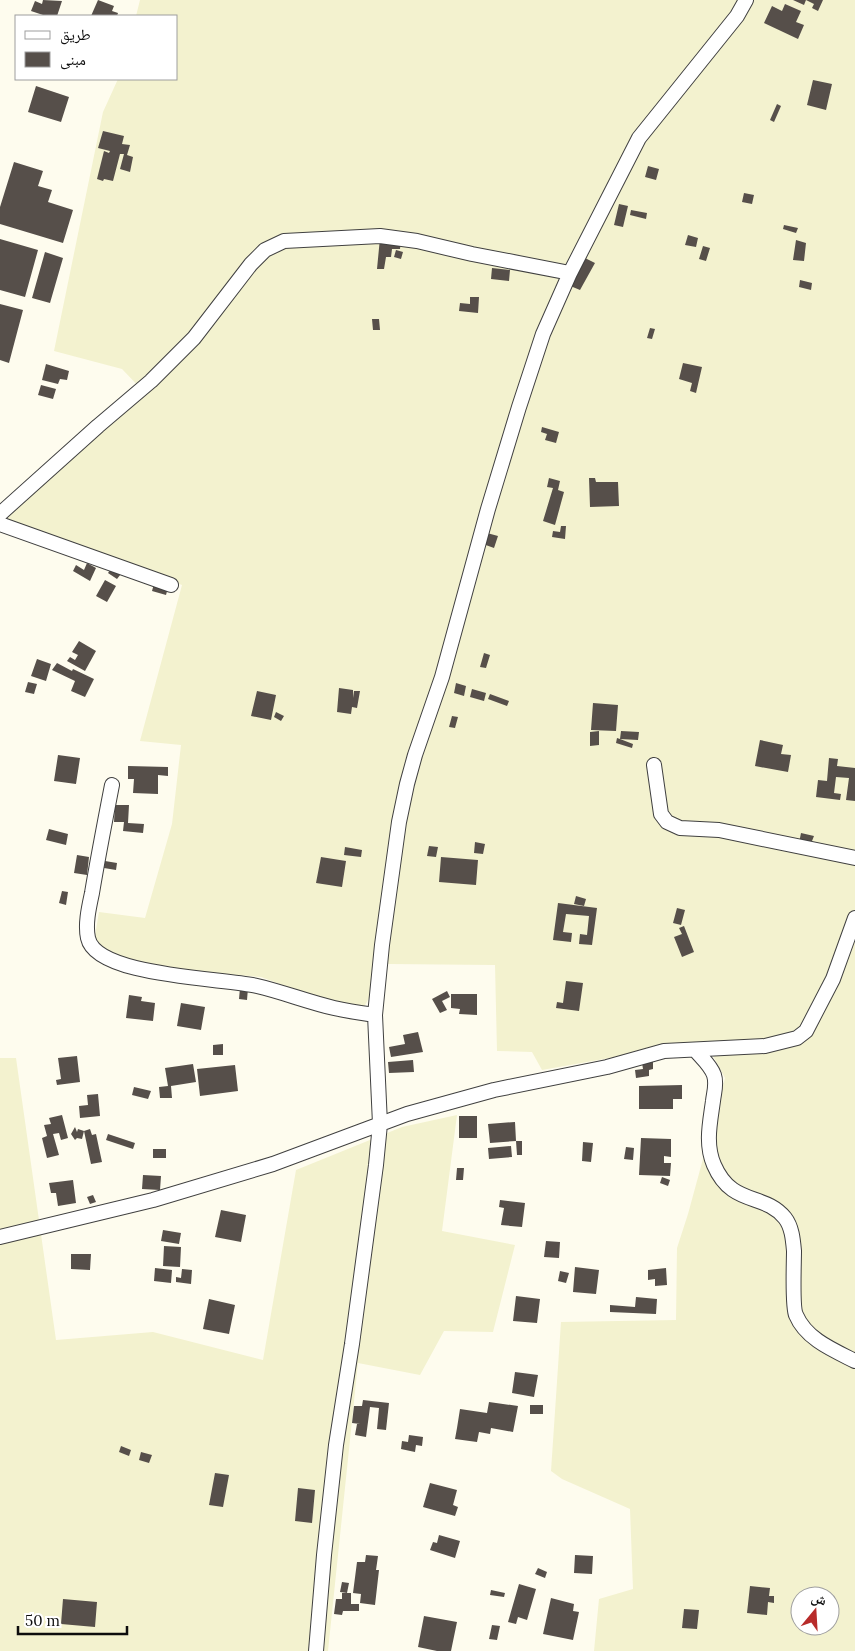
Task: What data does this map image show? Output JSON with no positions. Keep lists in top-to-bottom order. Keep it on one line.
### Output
{"legend":["طريق","مبنى"],"scale_bar":"50 m","north":"top"}
